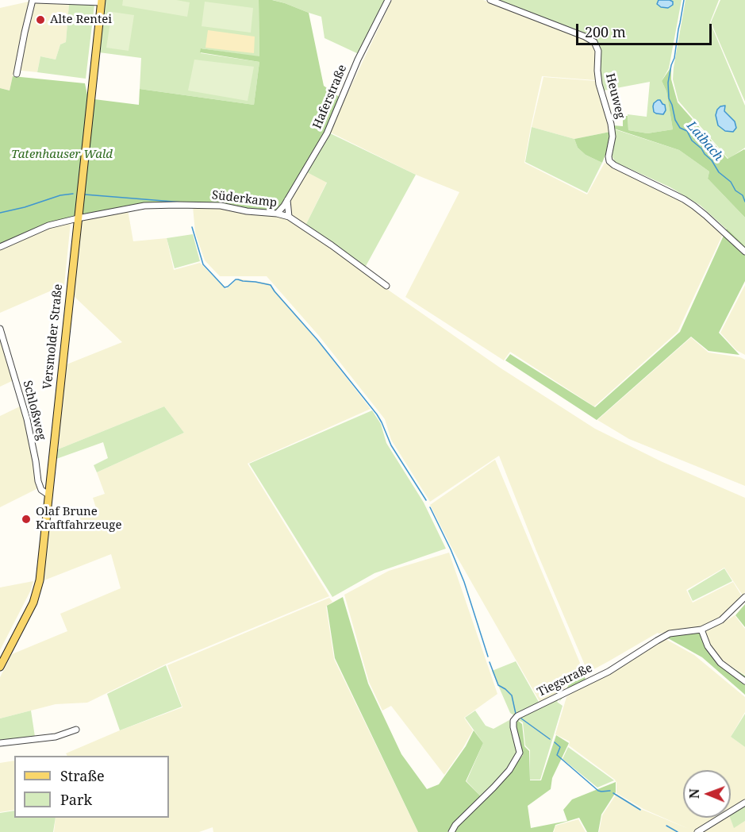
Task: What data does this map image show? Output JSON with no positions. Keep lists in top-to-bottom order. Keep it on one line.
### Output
{"streets":{"main road":["Versmolder Straße"],"street":["Heuweg","Haferstraße","Süderkamp","Schloßweg","Tiegstraße"]},"crossings":[["Haferstraße","Süderkamp"],["Süderkamp","Versmolder Straße"],["Versmolder Straße","Schloßweg"]],"water":["Laibach"],"parks":["Tatenhauser Wald"],"places":["Alte Rentei","Olaf Brune Kraftfahrzeuge"],"legend":["Straße","Park"],"scale_bar":"200 m","north":"left"}
